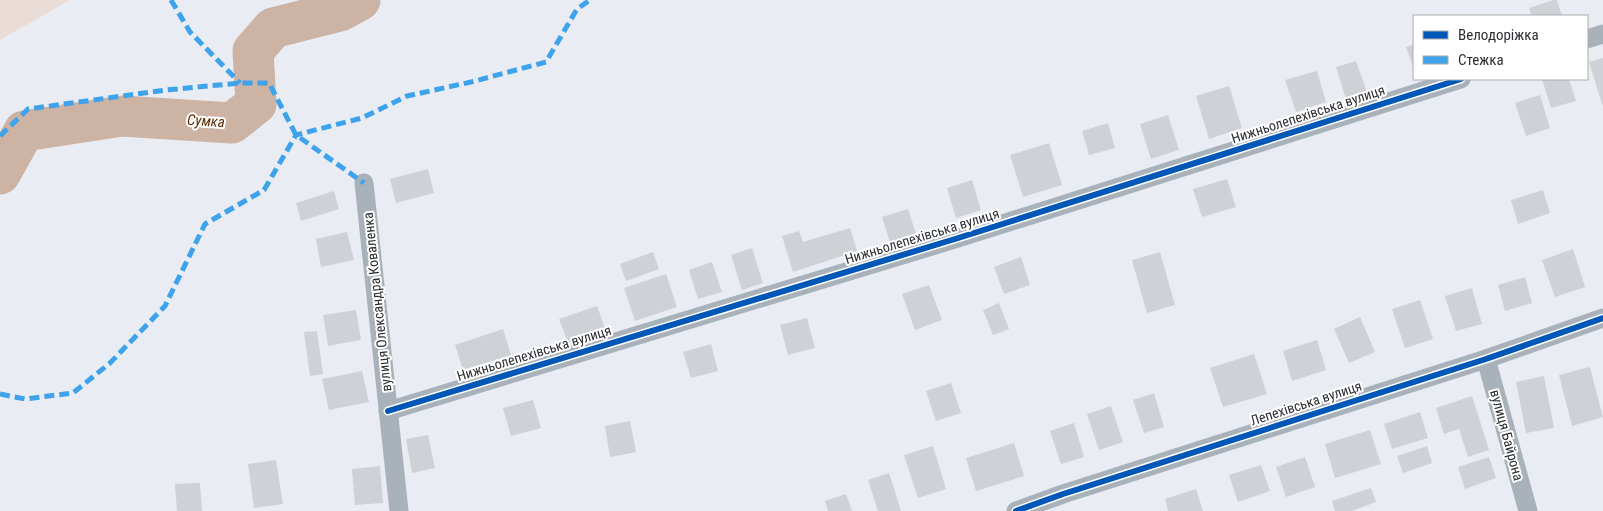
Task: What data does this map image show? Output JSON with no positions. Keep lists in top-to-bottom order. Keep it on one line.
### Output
{"streets":{"street":["Нижньолепехівська вулиця","вулиця Олександра Коваленка","Лепехівська вулиця","вулиця Байрона"]},"crossings":[["Нижньолепехівська вулиця","вулиця Олександра Коваленка"],["Лепехівська вулиця","вулиця Байрона"]],"water":["Сумка"],"legend":["Велодоріжка","Стежка"]}
